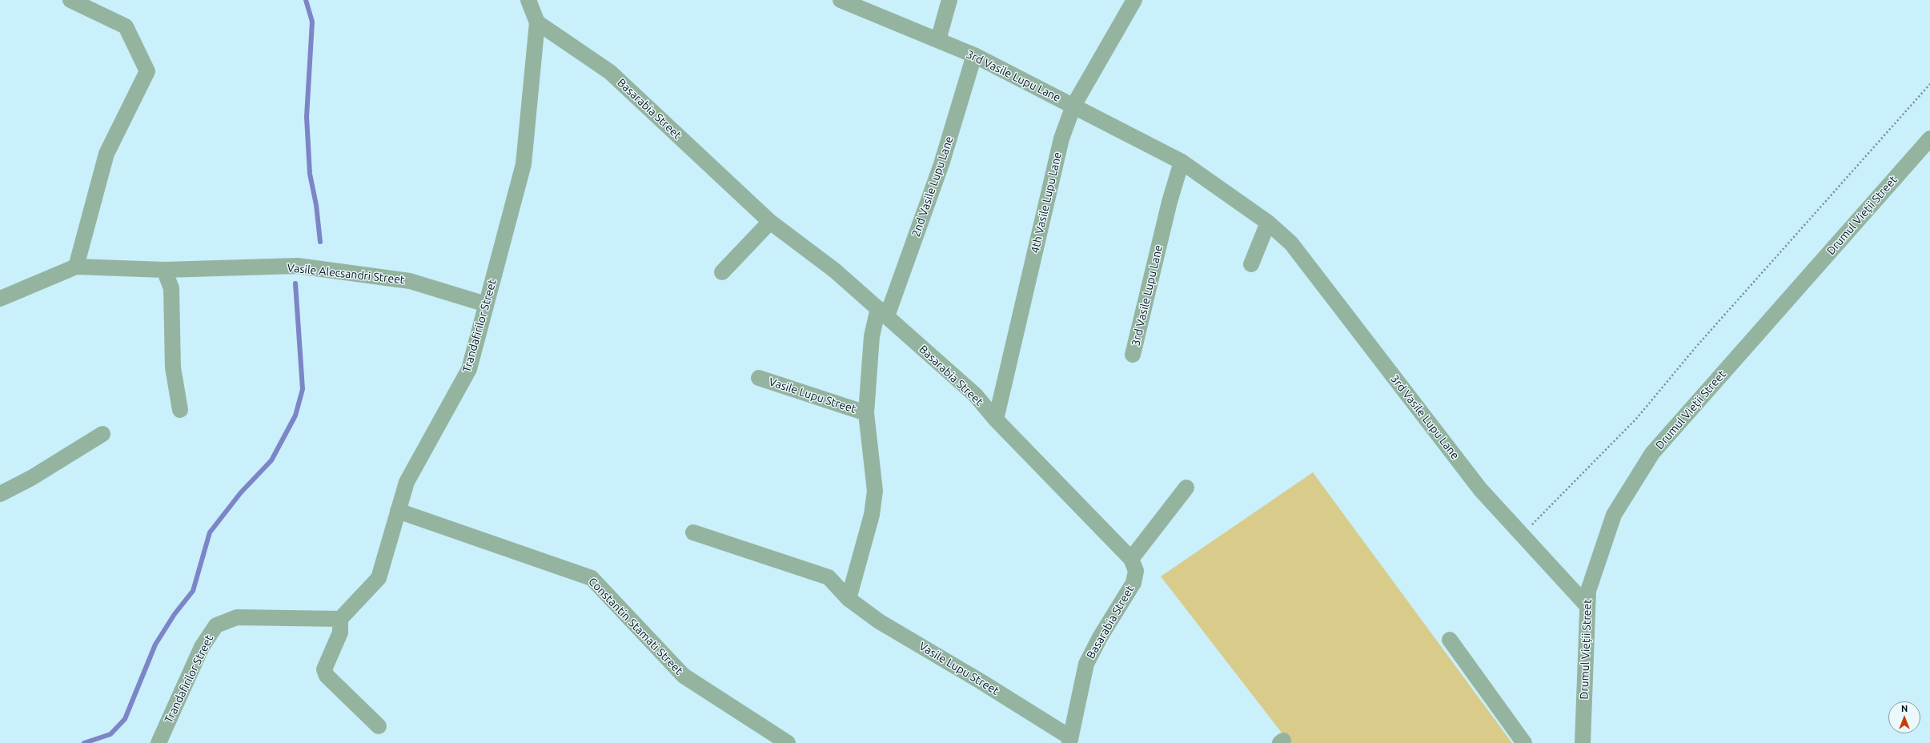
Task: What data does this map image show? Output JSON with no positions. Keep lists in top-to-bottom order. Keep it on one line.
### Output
{"streets":{"street":["3rd Vasile Lupu Lane","Basarabia Street","2nd Vasile Lupu Lane","4th Vasile Lupu Lane","Drumul Vieții Street","Vasile Alecsandri Street","Trandafirilor Street","Vasile Lupu Street","Constantin Stamati Street"]},"crossings":[["3rd Vasile Lupu Lane","2nd Vasile Lupu Lane"],["3rd Vasile Lupu Lane","4th Vasile Lupu Lane"],["3rd Vasile Lupu Lane","Drumul Vieții Street"],["Basarabia Street","2nd Vasile Lupu Lane"],["Basarabia Street","4th Vasile Lupu Lane"],["Basarabia Street","Trandafirilor Street"],["Basarabia Street","Vasile Lupu Street"],["2nd Vasile Lupu Lane","Vasile Lupu Street"],["Vasile Alecsandri Street","Trandafirilor Street"],["Trandafirilor Street","Constantin Stamati Street"]],"north":"top"}
